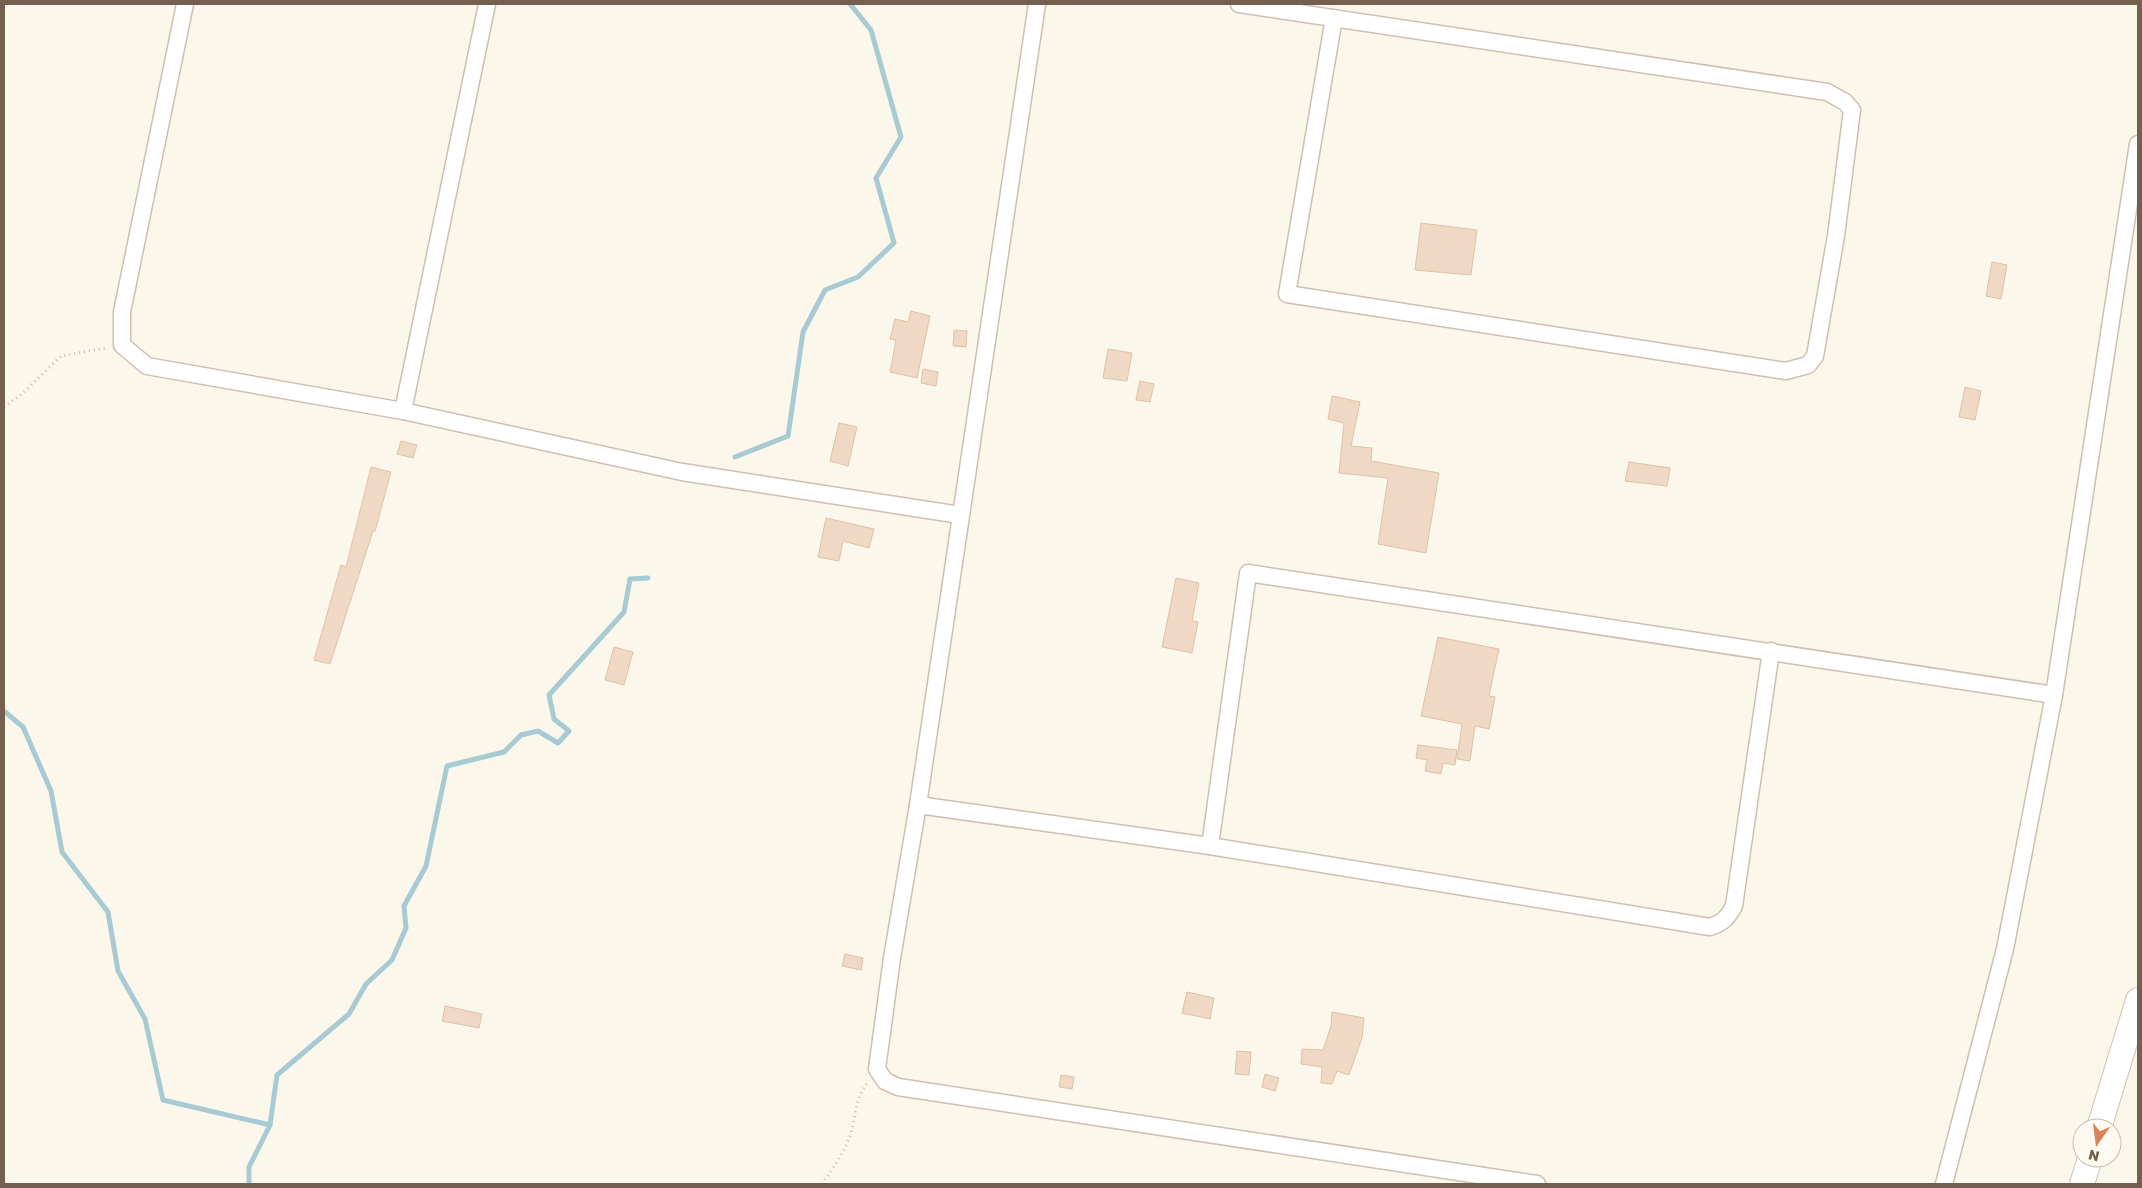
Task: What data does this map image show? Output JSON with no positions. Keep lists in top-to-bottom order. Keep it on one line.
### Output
{"north":"bottom"}
